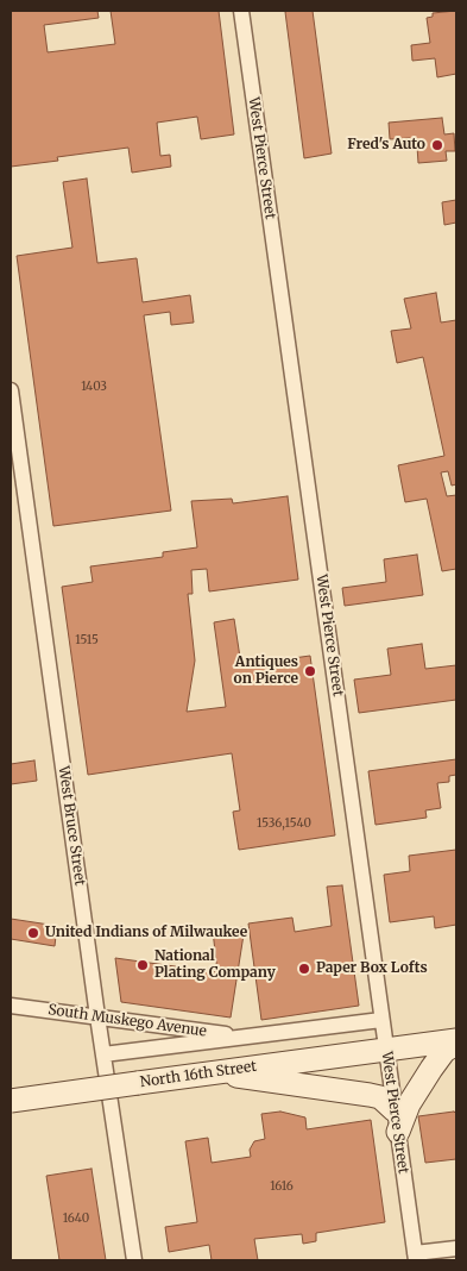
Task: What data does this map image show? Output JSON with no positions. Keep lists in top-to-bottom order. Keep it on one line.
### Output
{"streets":{"main road":["North 16th Street"],"street":["West Pierce Street","West Bruce Street","South Muskego Avenue"]},"crossings":[["West Pierce Street","South Muskego Avenue"],["West Pierce Street","North 16th Street"],["West Bruce Street","South Muskego Avenue"]],"places":["Fred's Auto","Antiques on Pierce","United Indians of Milwaukee","National Plating Company","Paper Box Lofts"],"house_numbers":["1403","1515","1536,1540","1616","1640"]}
